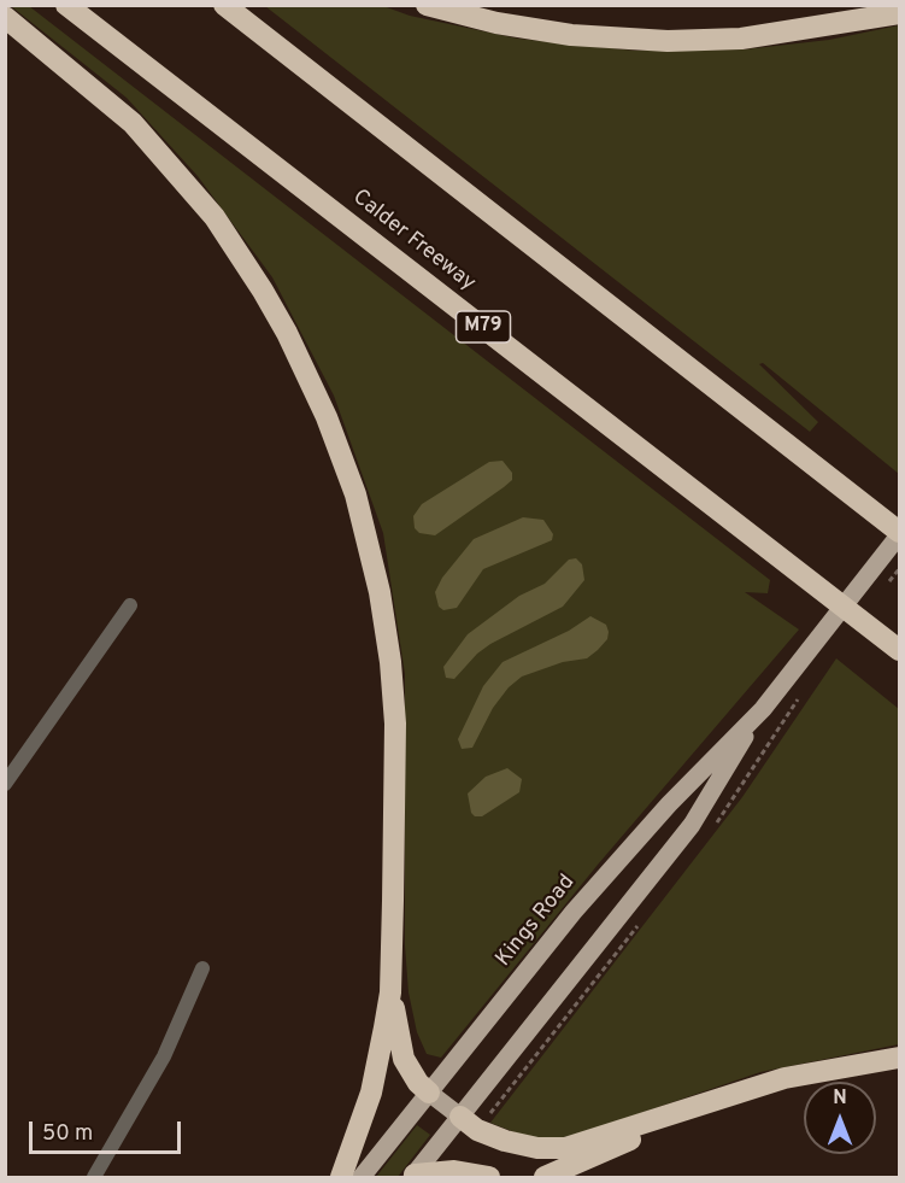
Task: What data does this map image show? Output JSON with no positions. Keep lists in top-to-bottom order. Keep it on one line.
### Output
{"streets":{"highway":["Calder Freeway","M79"],"main road":["Kings Road"]},"scale_bar":"50 m","north":"top"}
